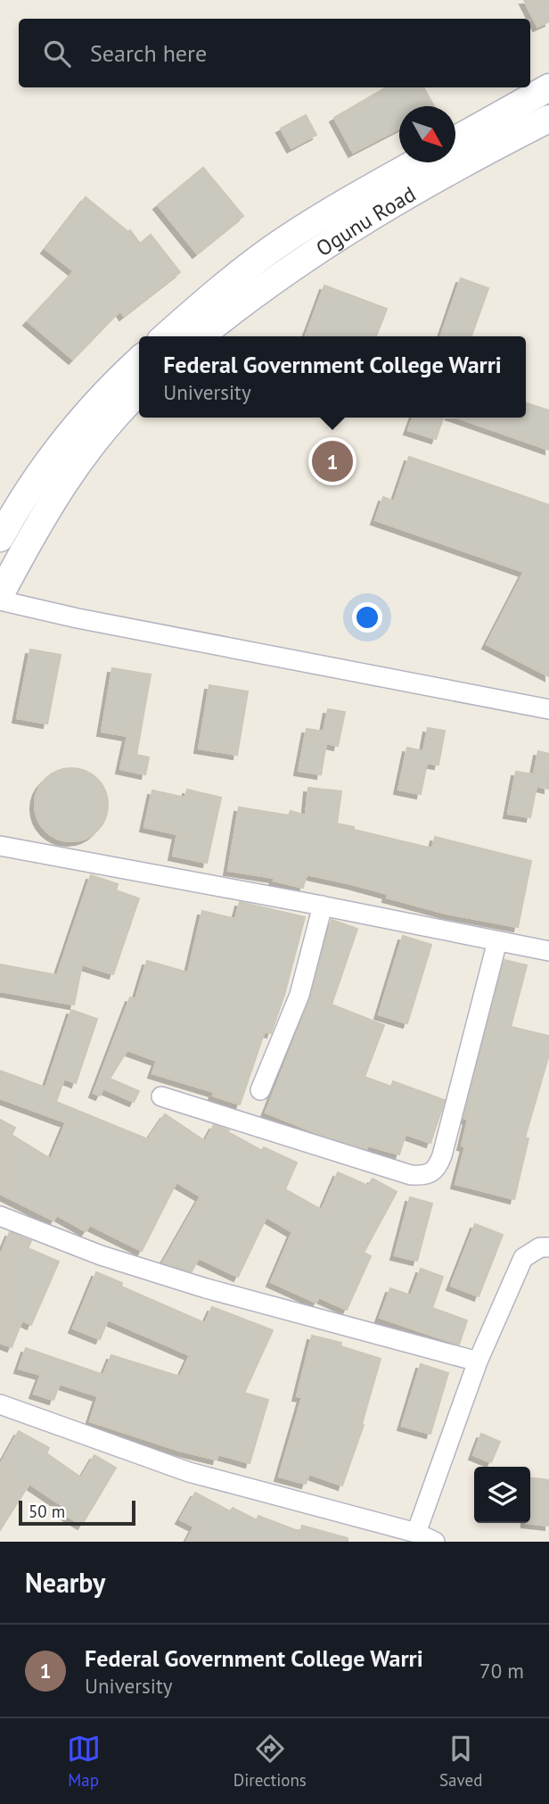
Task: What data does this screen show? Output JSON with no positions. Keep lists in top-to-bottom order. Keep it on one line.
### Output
{"streets":{"main road":["Ogunu Road"]},"scale_bar":"50 m","north":"bottom right","page":{"search":"Search here","popup":["Federal Government College Warri","University"],"pins":"1","scale":"50 m","heading":"Nearby","list":[{"mark":"1","name":"Federal Government College Warri","note":"University","value":"70 m"}],"nav":["Map","Directions","Saved"]}}
